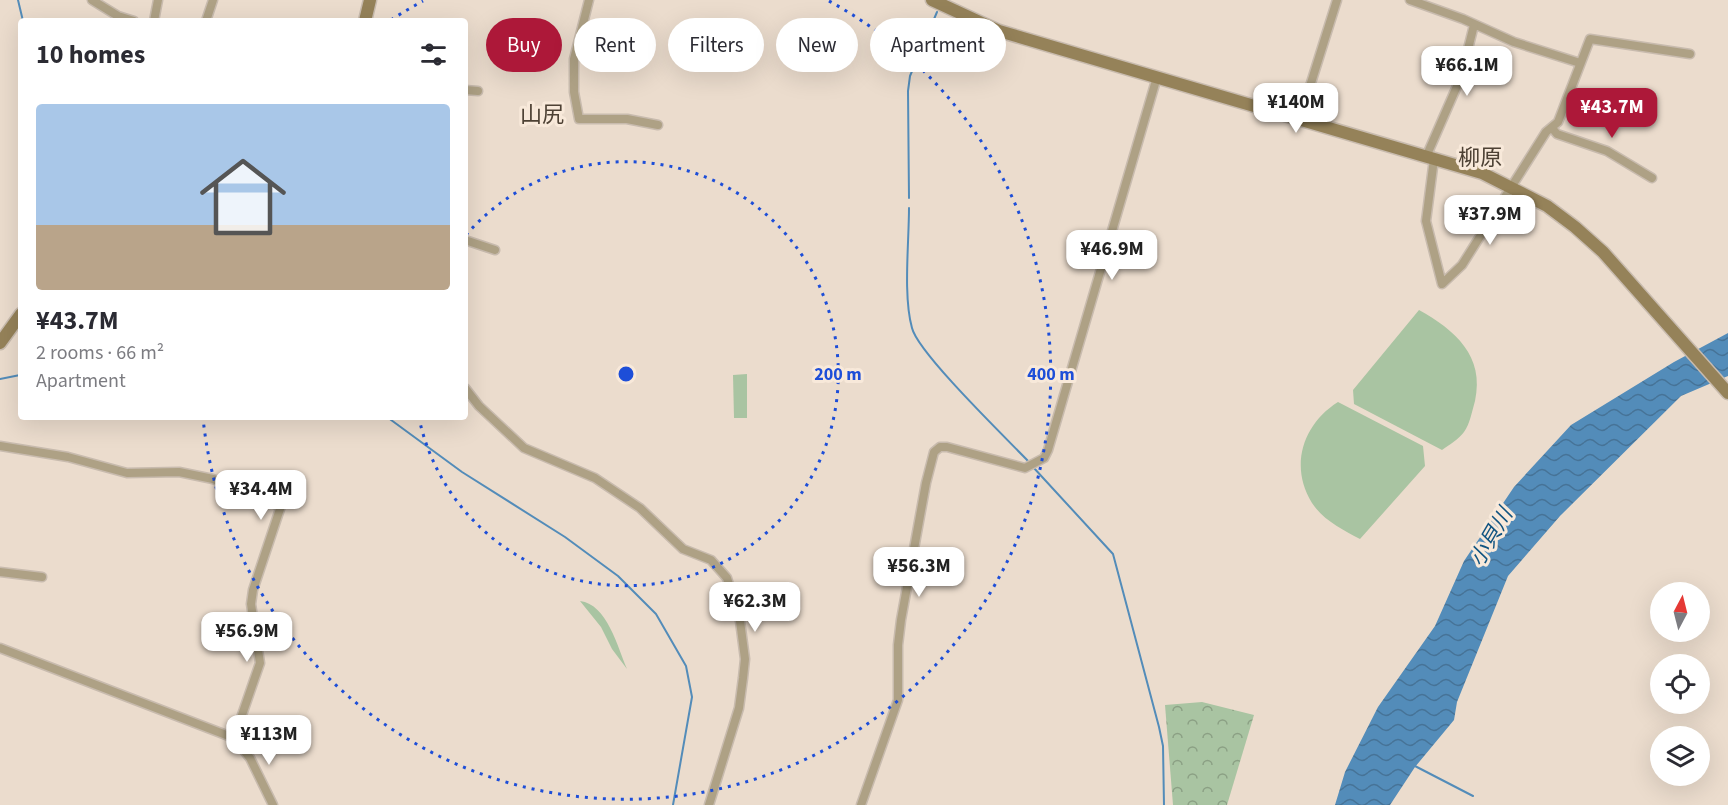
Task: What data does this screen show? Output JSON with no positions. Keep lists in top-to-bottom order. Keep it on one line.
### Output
{"districts":["山尻","柳原"],"water":["小貝川"],"north":"top","page":{"chip":["Buy","Rent","Filters","New","Apartment"],"heading":"10 homes","price":["¥66.1M","¥140M","¥43.7M","¥37.9M","¥46.9M","¥34.4M","¥56.3M","¥62.3M","¥56.9M","¥113M"],"list":[{"name":"¥43.7M","note":"2 rooms · 66 m² · Apartment"}]},"rings":["200 m","400 m"]}
